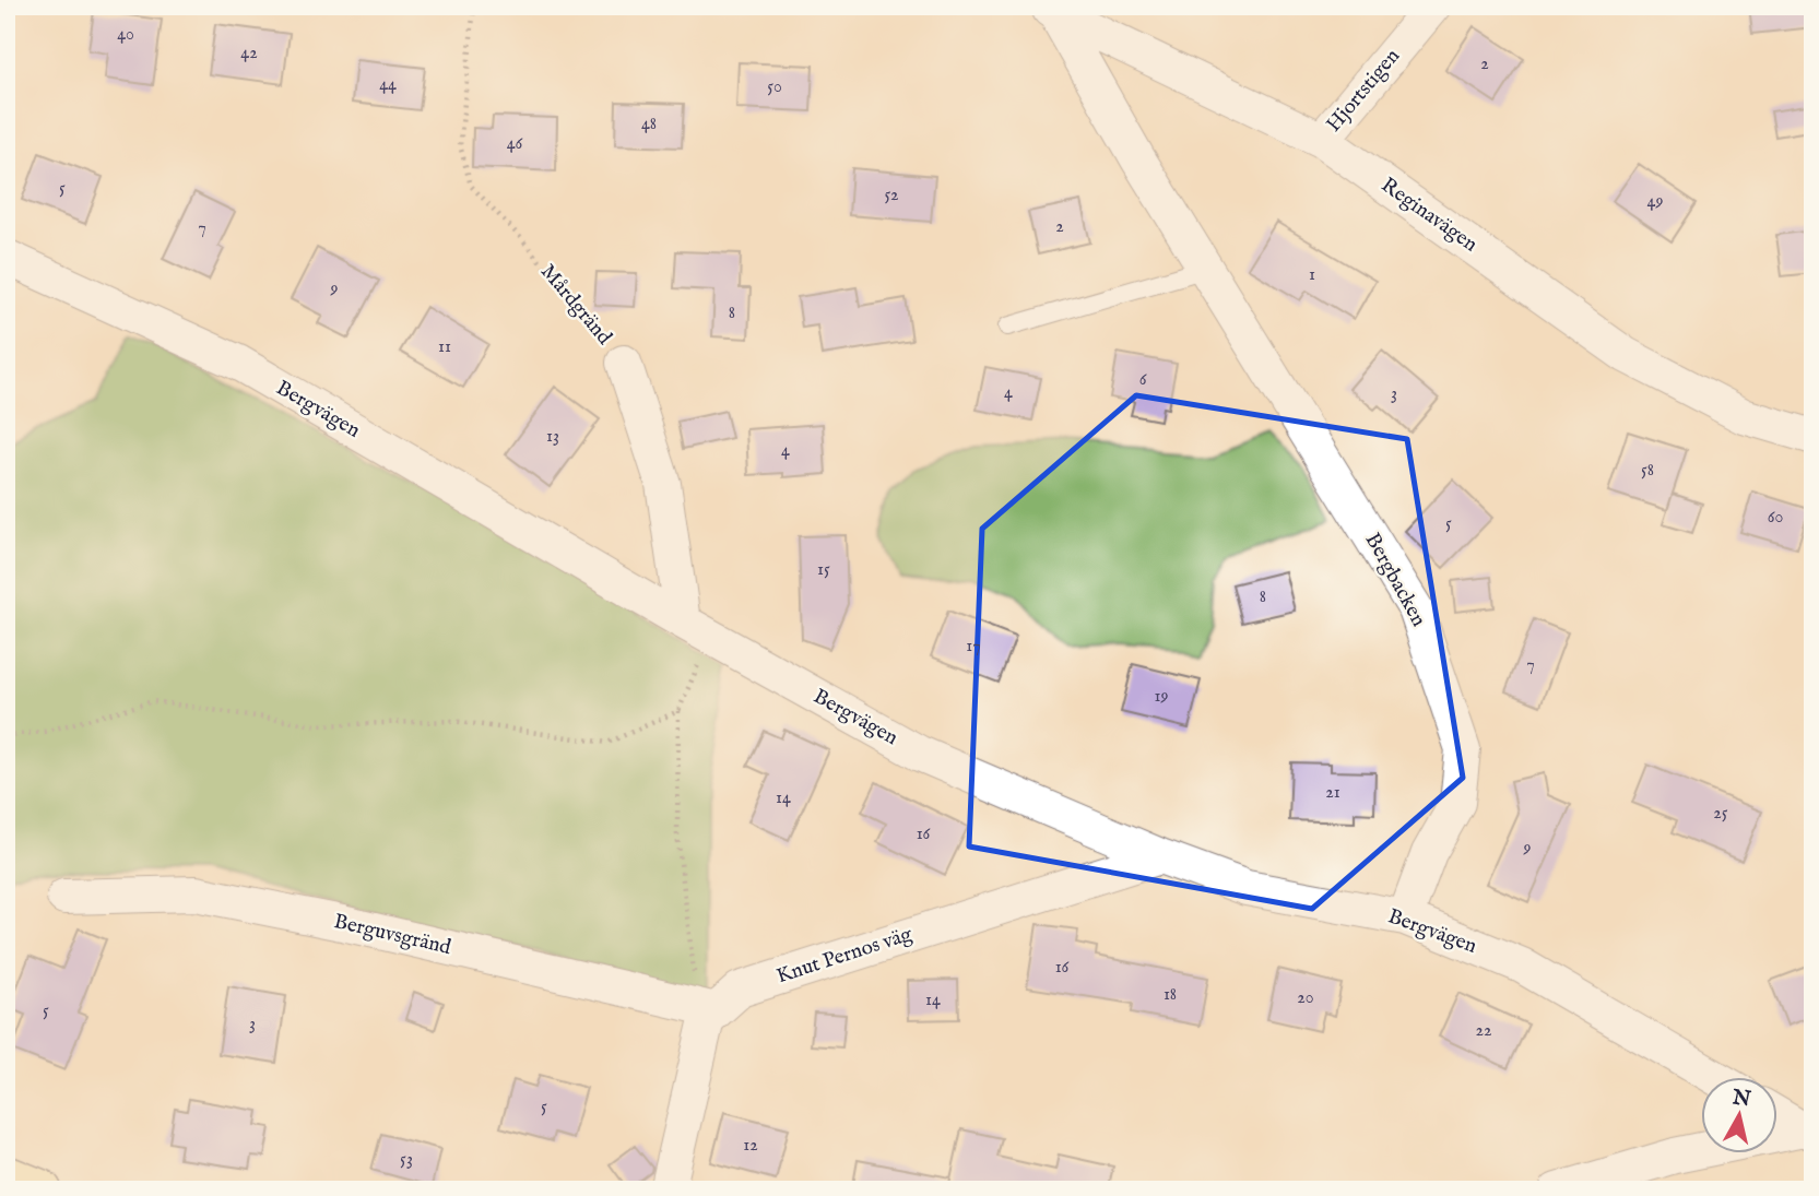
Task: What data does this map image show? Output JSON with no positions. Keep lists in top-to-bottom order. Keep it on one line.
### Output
{"streets":{"street":["Hjortstigen","Reginavägen","Mårdgränd","Bergvägen","Bergbacken","Berguvsgränd","Knut Pernos väg"]},"crossings":[["Hjortstigen","Reginavägen"],["Reginavägen","Bergbacken"],["Mårdgränd","Bergvägen"],["Bergvägen","Bergbacken"],["Bergvägen","Knut Pernos väg"],["Berguvsgränd","Knut Pernos väg"]],"house_numbers":["40","42","2","44","50","48","46","5","52","49","2","7","1","9","8","11","6","4","3","13","4","58","60","5","15","8","17","7","19","21","14","25","16","9","16","18","20","14","5","3","22","5","12","53"],"north":"top"}
